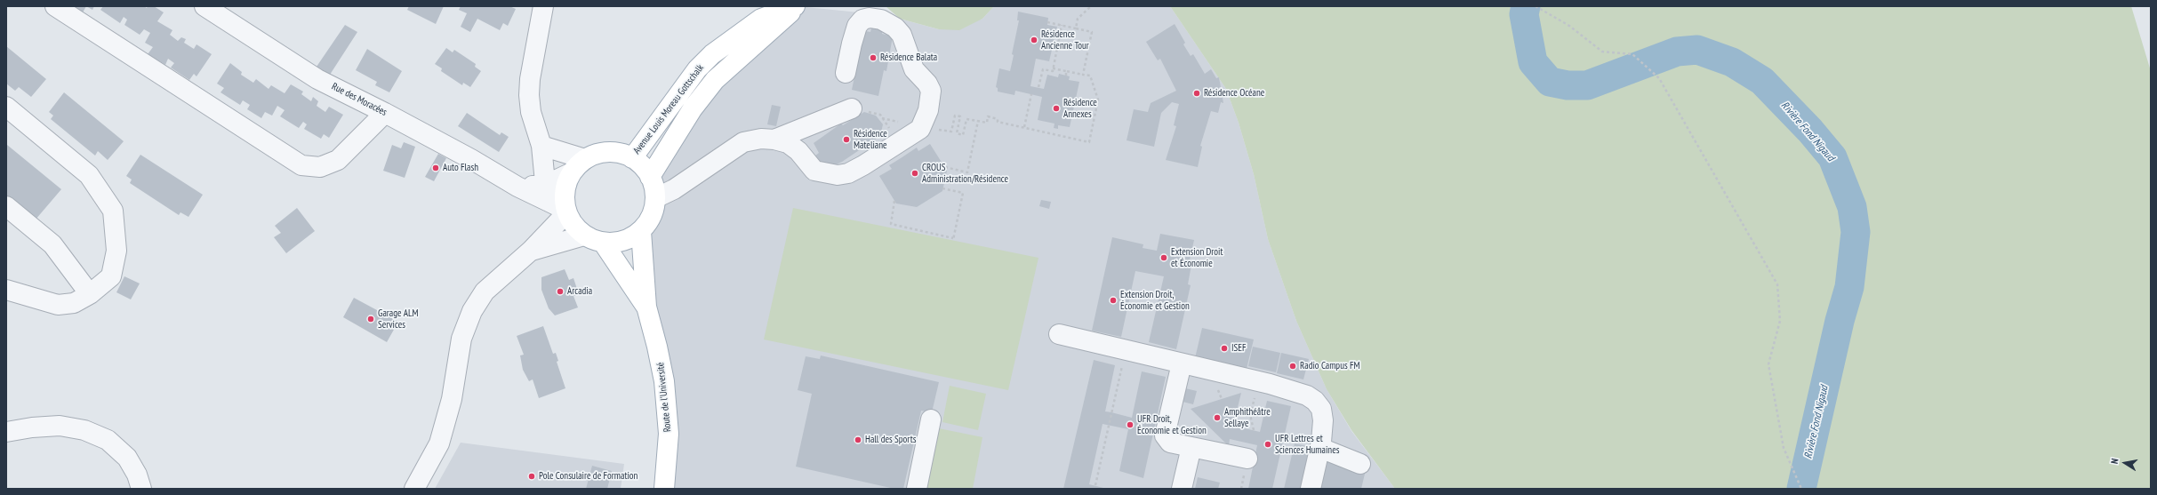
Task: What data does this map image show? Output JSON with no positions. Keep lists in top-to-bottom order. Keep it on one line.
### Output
{"streets":{"main road":["Avenue Louis Moreau Gottschalk","Route de l'Université"],"street":["Rue des Moracées"]},"crossings":[["Rue des Moracées","Avenue Louis Moreau Gottschalk"],["Rue des Moracées","Route de l'Université"],["Avenue Louis Moreau Gottschalk","Route de l'Université"]],"water":["Rivière Fond Nigaud"],"places":["Résidence Ancienne Tour","Résidence Balata","Résidence Océane","Résidence Annexes","Résidence Mateliane","Auto Flash","CROUS Administration/Résidence","Extension Droit et Économie","Arcadia","Extension Droit, Économie et Gestion","Garage ALM Services","ISEF","Radio Campus FM","Amphithéâtre Sellaye","UFR Droit, Économie et Gestion","Hall des Sports","UFR Lettres et Sciences Humaines","Pole Consulaire de Formation"],"north":"left"}
